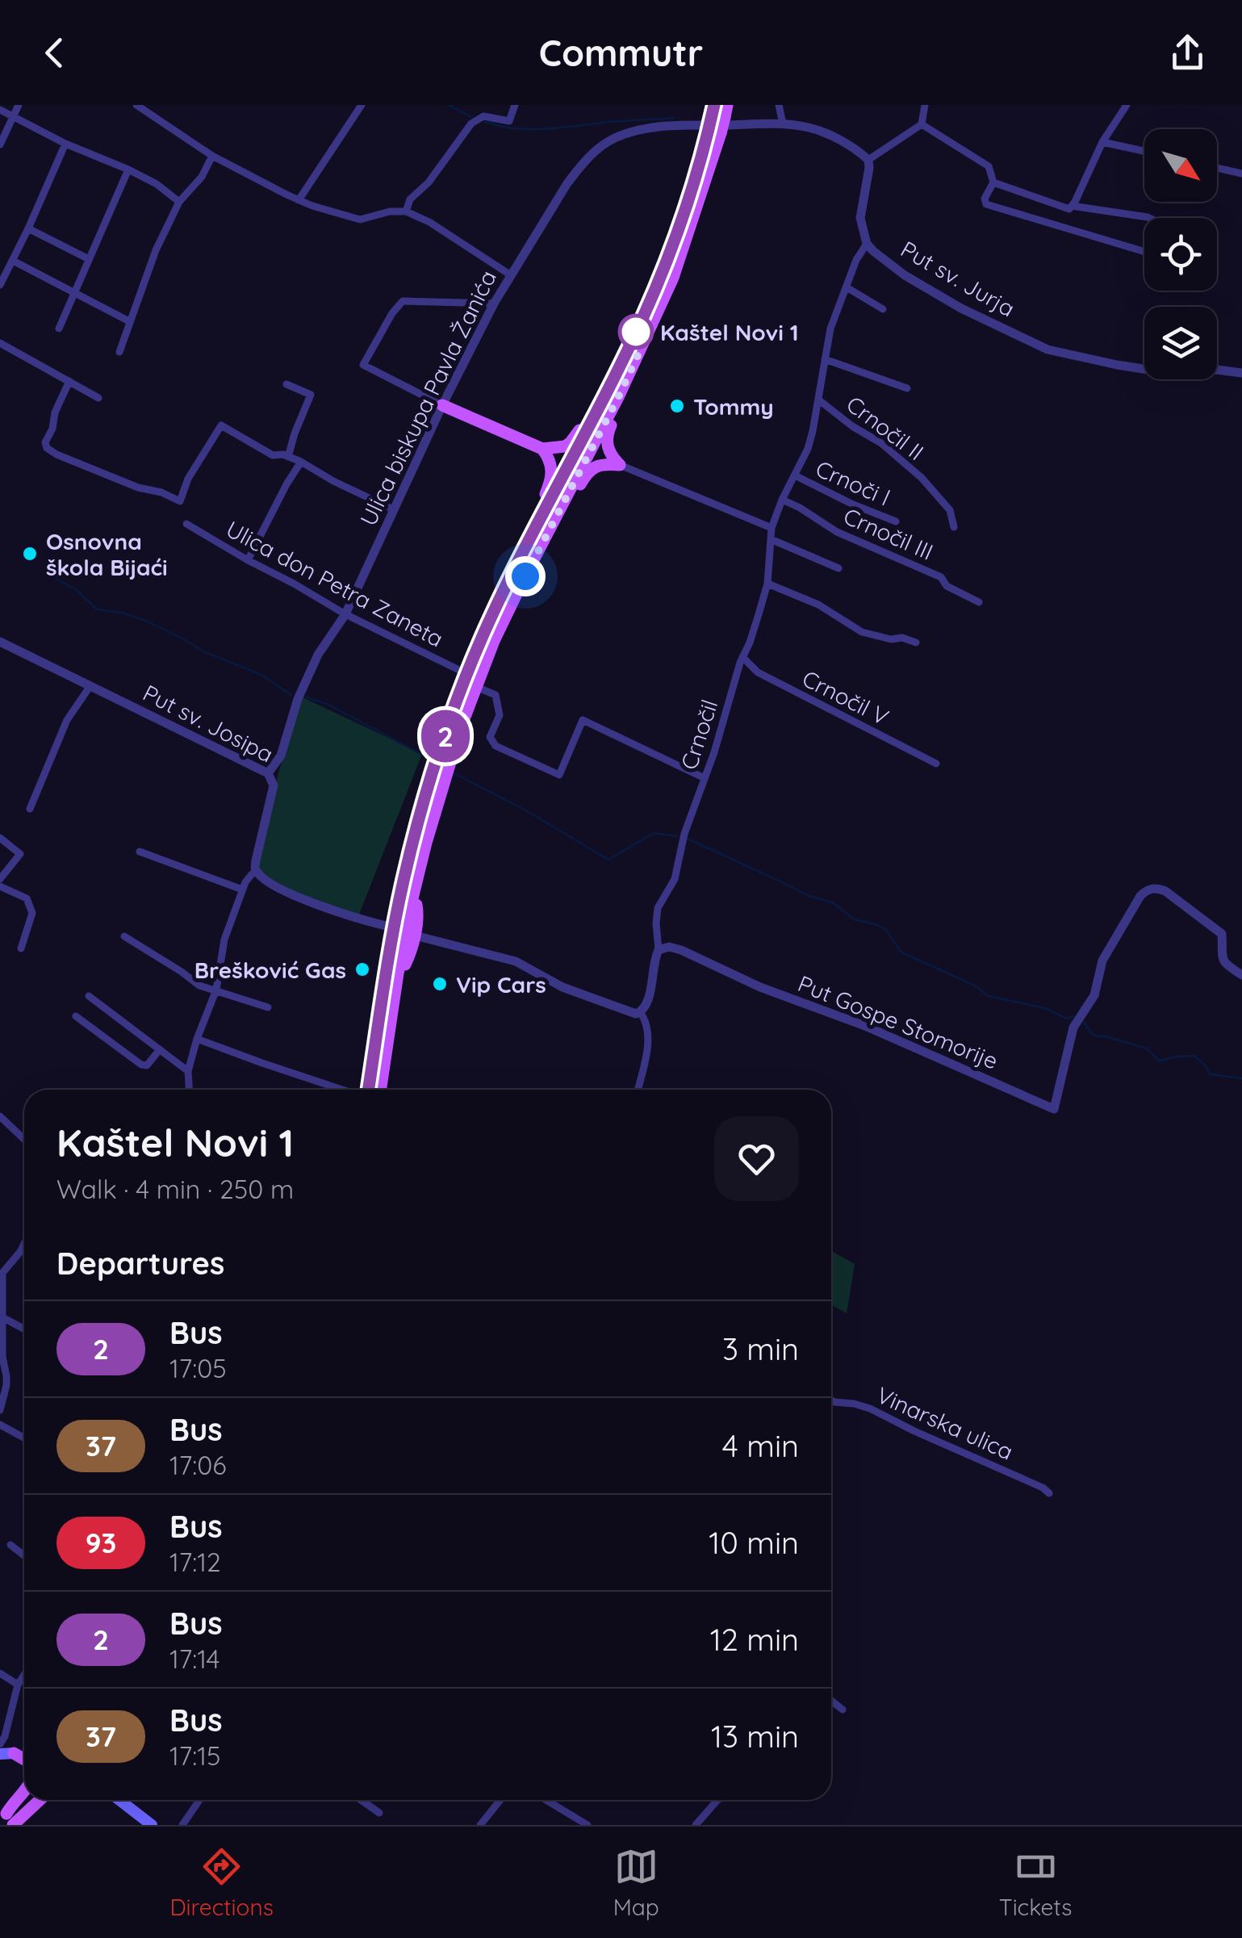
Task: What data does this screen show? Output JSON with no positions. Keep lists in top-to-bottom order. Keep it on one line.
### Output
{"streets":{"street":["Put sv. Jurja","Ulica biskupa Pavla Žanića","Crnočil II","Crnoči l","Crnočil III","Ulica don Petra Zaneta","Crnočil V","Put sv. Josipa","Crnočil","Put Gospe Stomorije","Vinarska ulica"]},"crossings":[["Put sv. Jurja","Crnoči l"],["Ulica biskupa Pavla Žanića","Ulica don Petra Zaneta"],["Ulica biskupa Pavla Žanića","Put sv. Josipa"],["Crnočil II","Crnoči l"],["Crnoči l","Crnočil III"],["Crnoči l","Crnočil"],["Crnočil V","Crnočil"],["Crnočil","Put Gospe Stomorije"]],"places":["Kaštel Novi 1","Tommy","Osnovna škola Bijaći","Brešković Gas","Vip Cars"],"lines":["bus line 2"],"north":"bottom right","page":{"header":"Commutr","on_map":"2","heading":[["Kaštel Novi 1","Walk · 4 min · 250 m"],"Departures"],"list":[{"mark":"2","name":"Bus","note":"17:05","value":"3 min"},{"mark":"37","name":"Bus","note":"17:06","value":"4 min"},{"mark":"93","name":"Bus","note":"17:12","value":"10 min"},{"mark":"2","name":"Bus","note":"17:14","value":"12 min"},{"mark":"37","name":"Bus","note":"17:15","value":"13 min"}],"tabs":["Directions","Map","Tickets"]}}
